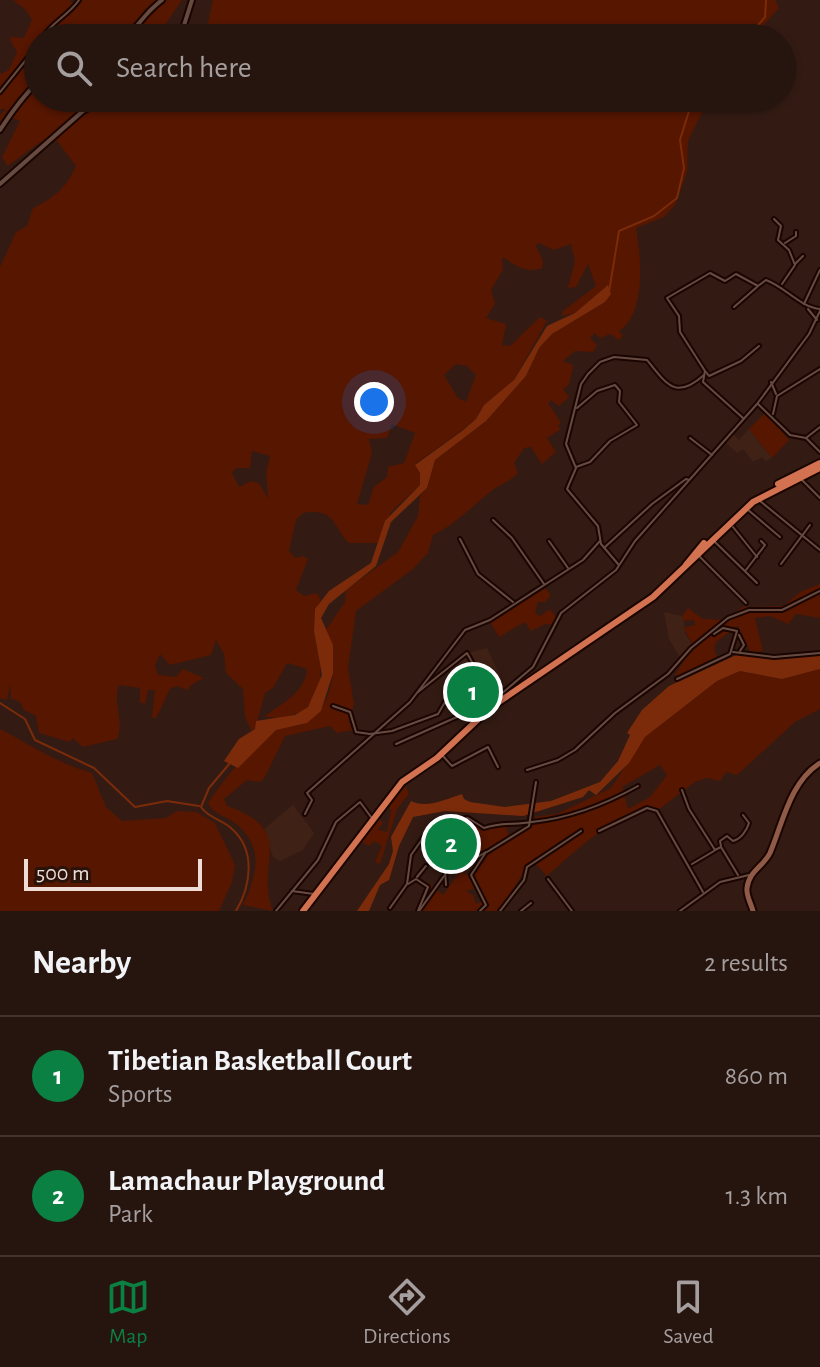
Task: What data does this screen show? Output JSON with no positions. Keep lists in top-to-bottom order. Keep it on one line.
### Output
{"scale_bar":"500 m","page":{"search":"Search here","pins":["1","2"],"scale":"500 m","heading":["Nearby","2 results"],"list":[{"mark":"1","name":"Tibetian Basketball Court","note":"Sports","value":"860 m"},{"mark":"2","name":"Lamachaur Playground","note":"Park","value":"1.3 km"}],"nav":["Map","Directions","Saved"]}}
